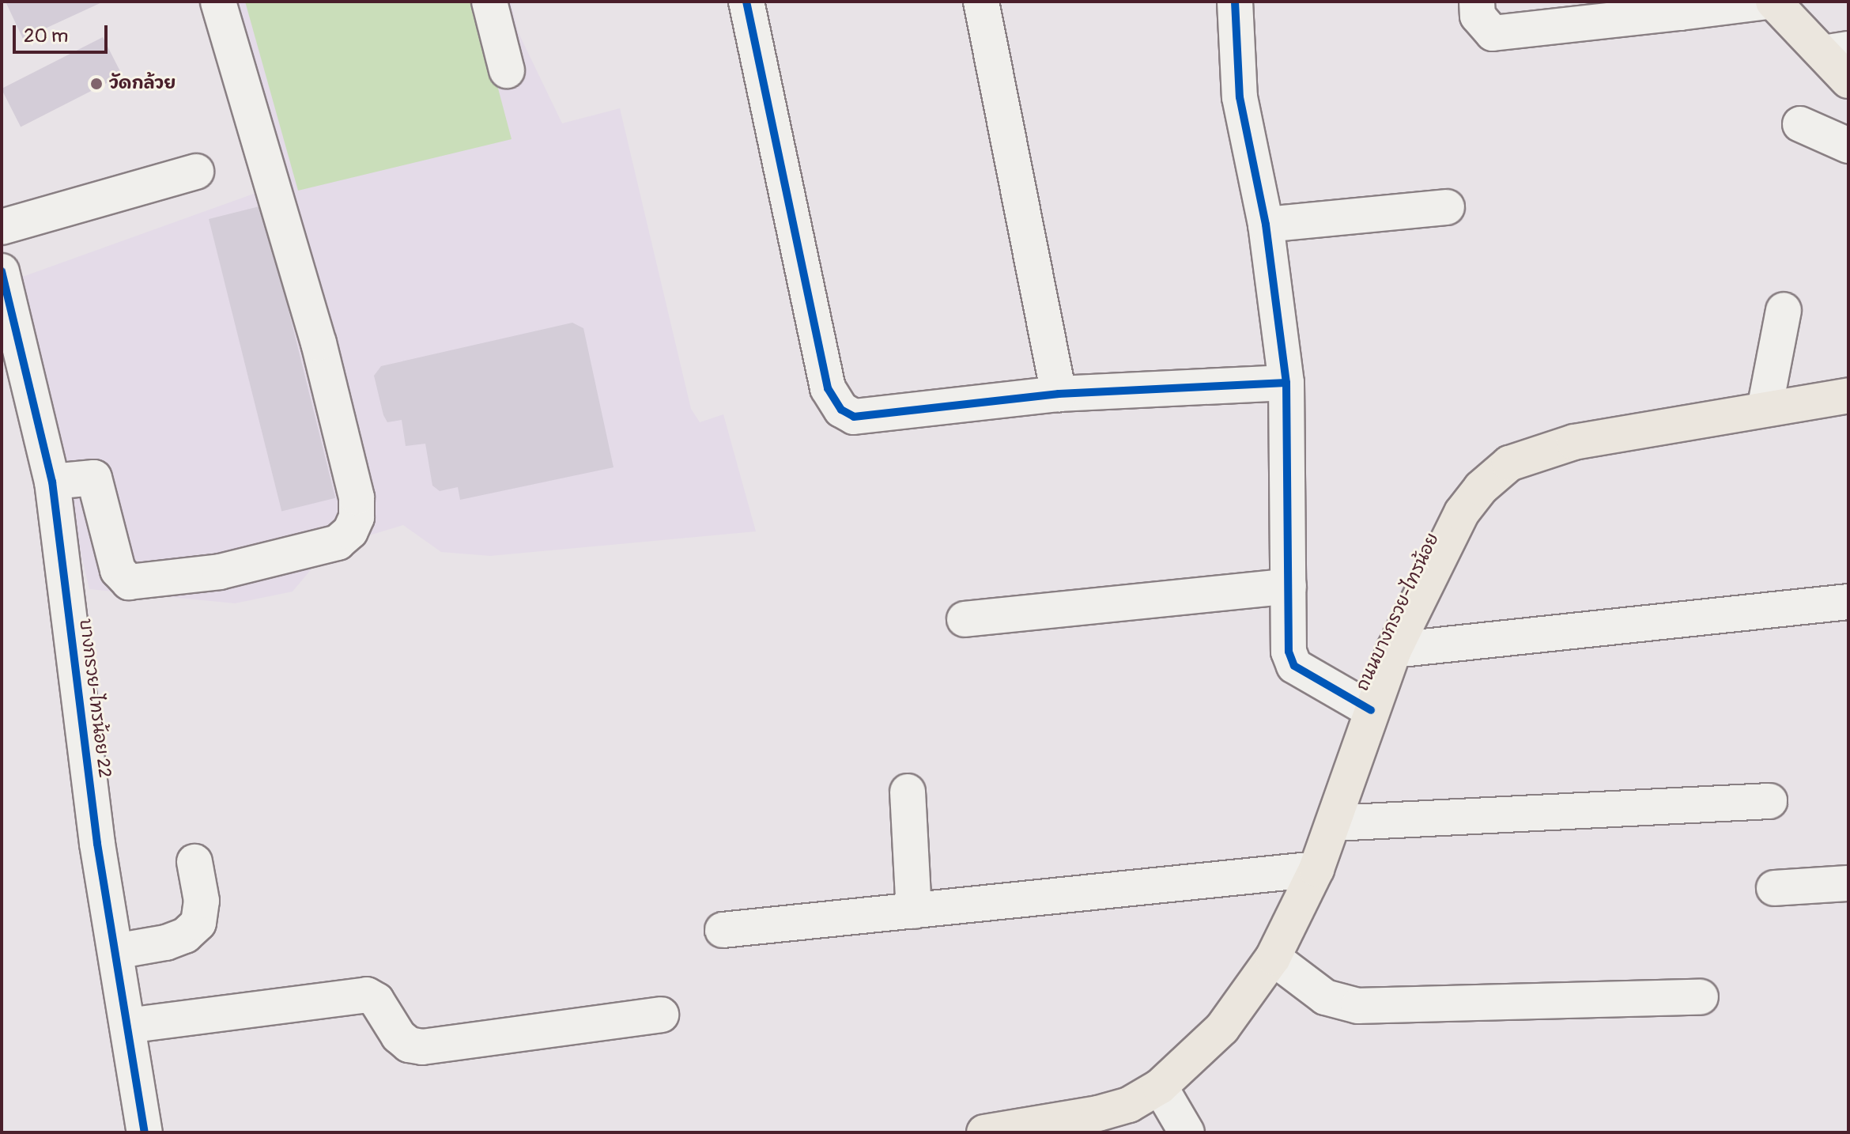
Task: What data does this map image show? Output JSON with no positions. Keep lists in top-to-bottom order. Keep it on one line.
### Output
{"streets":{"main road":["ถนนบางกรวย-ไทรน้อย"],"street":["บางกรวย-ไทรน้อย 22"]},"places":["วัดกล้วย"],"scale_bar":"20 m"}
